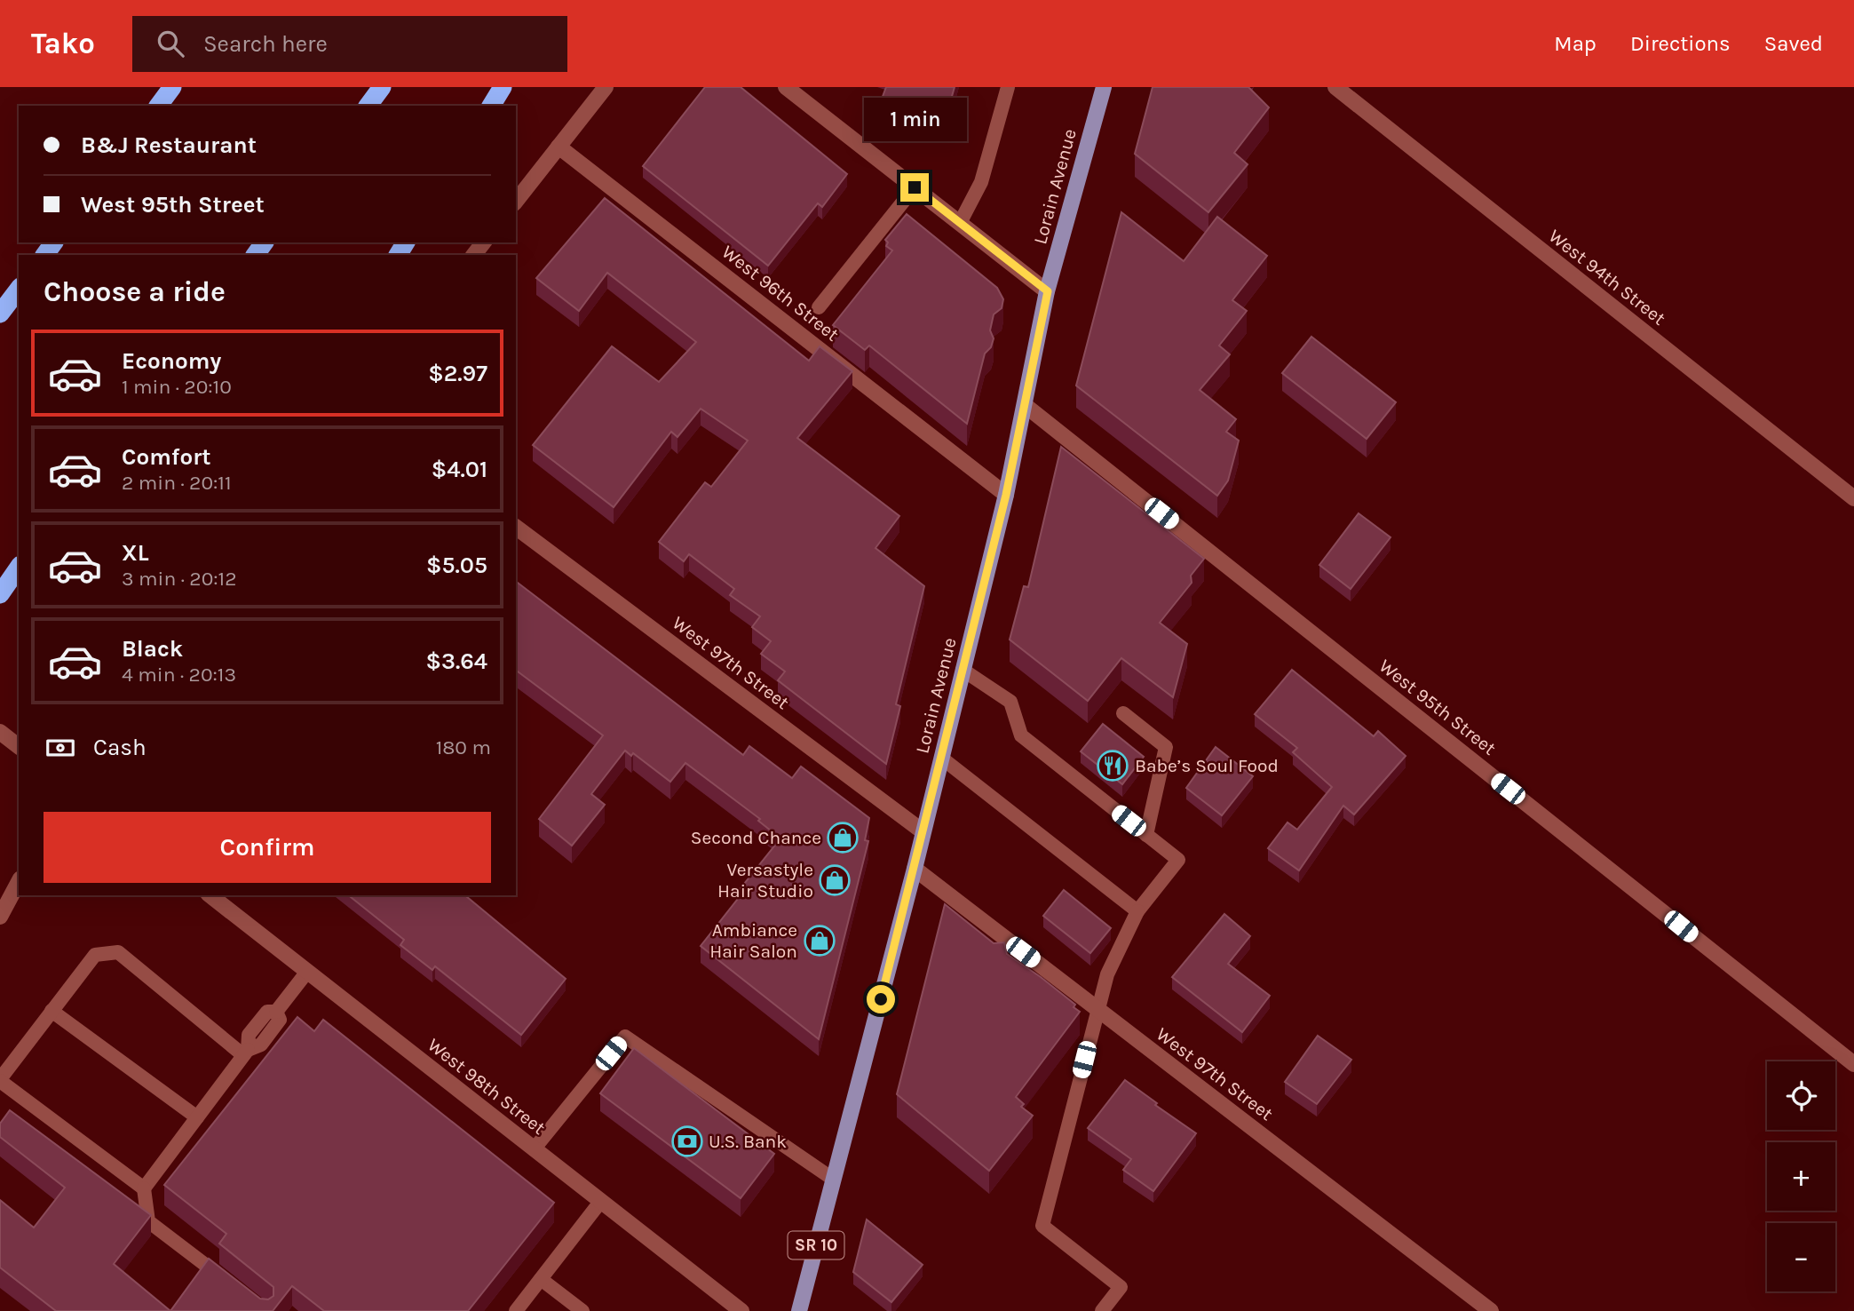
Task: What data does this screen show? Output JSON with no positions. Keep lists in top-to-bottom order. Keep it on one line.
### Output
{"streets":{"main road":["Lorain Avenue","SR 10"],"street":["West 94th Street","West 96th Street","West 97th Street","West 95th Street","West 98th Street"]},"crossings":[["Lorain Avenue","West 96th Street"],["Lorain Avenue","West 97th Street"],["Lorain Avenue","West 95th Street"]],"places":{"restaurant":["Babe’s Soul Food"],"shop":["Second Chance","Versastyle Hair Studio","Ambiance Hair Salon"],"bank":["U.S. Bank"]},"page":{"header":"Tako","search":"Search here","nav":["Map","Directions","Saved"],"bubble":"1 min","banner":["B&J Restaurant","West 95th Street"],"heading":"Choose a ride","list":[{"name":"Economy","note":"1 min · 20:10","value":"$2.97"},{"name":"Comfort","note":"2 min · 20:11","value":"$4.01"},{"name":"XL","note":"3 min · 20:12","value":"$5.05"},{"name":"Black","note":"4 min · 20:13","value":"$3.64"}],"pay":["Cash","180 m"],"buttons":"Confirm","map_buttons":["+","−"]}}
